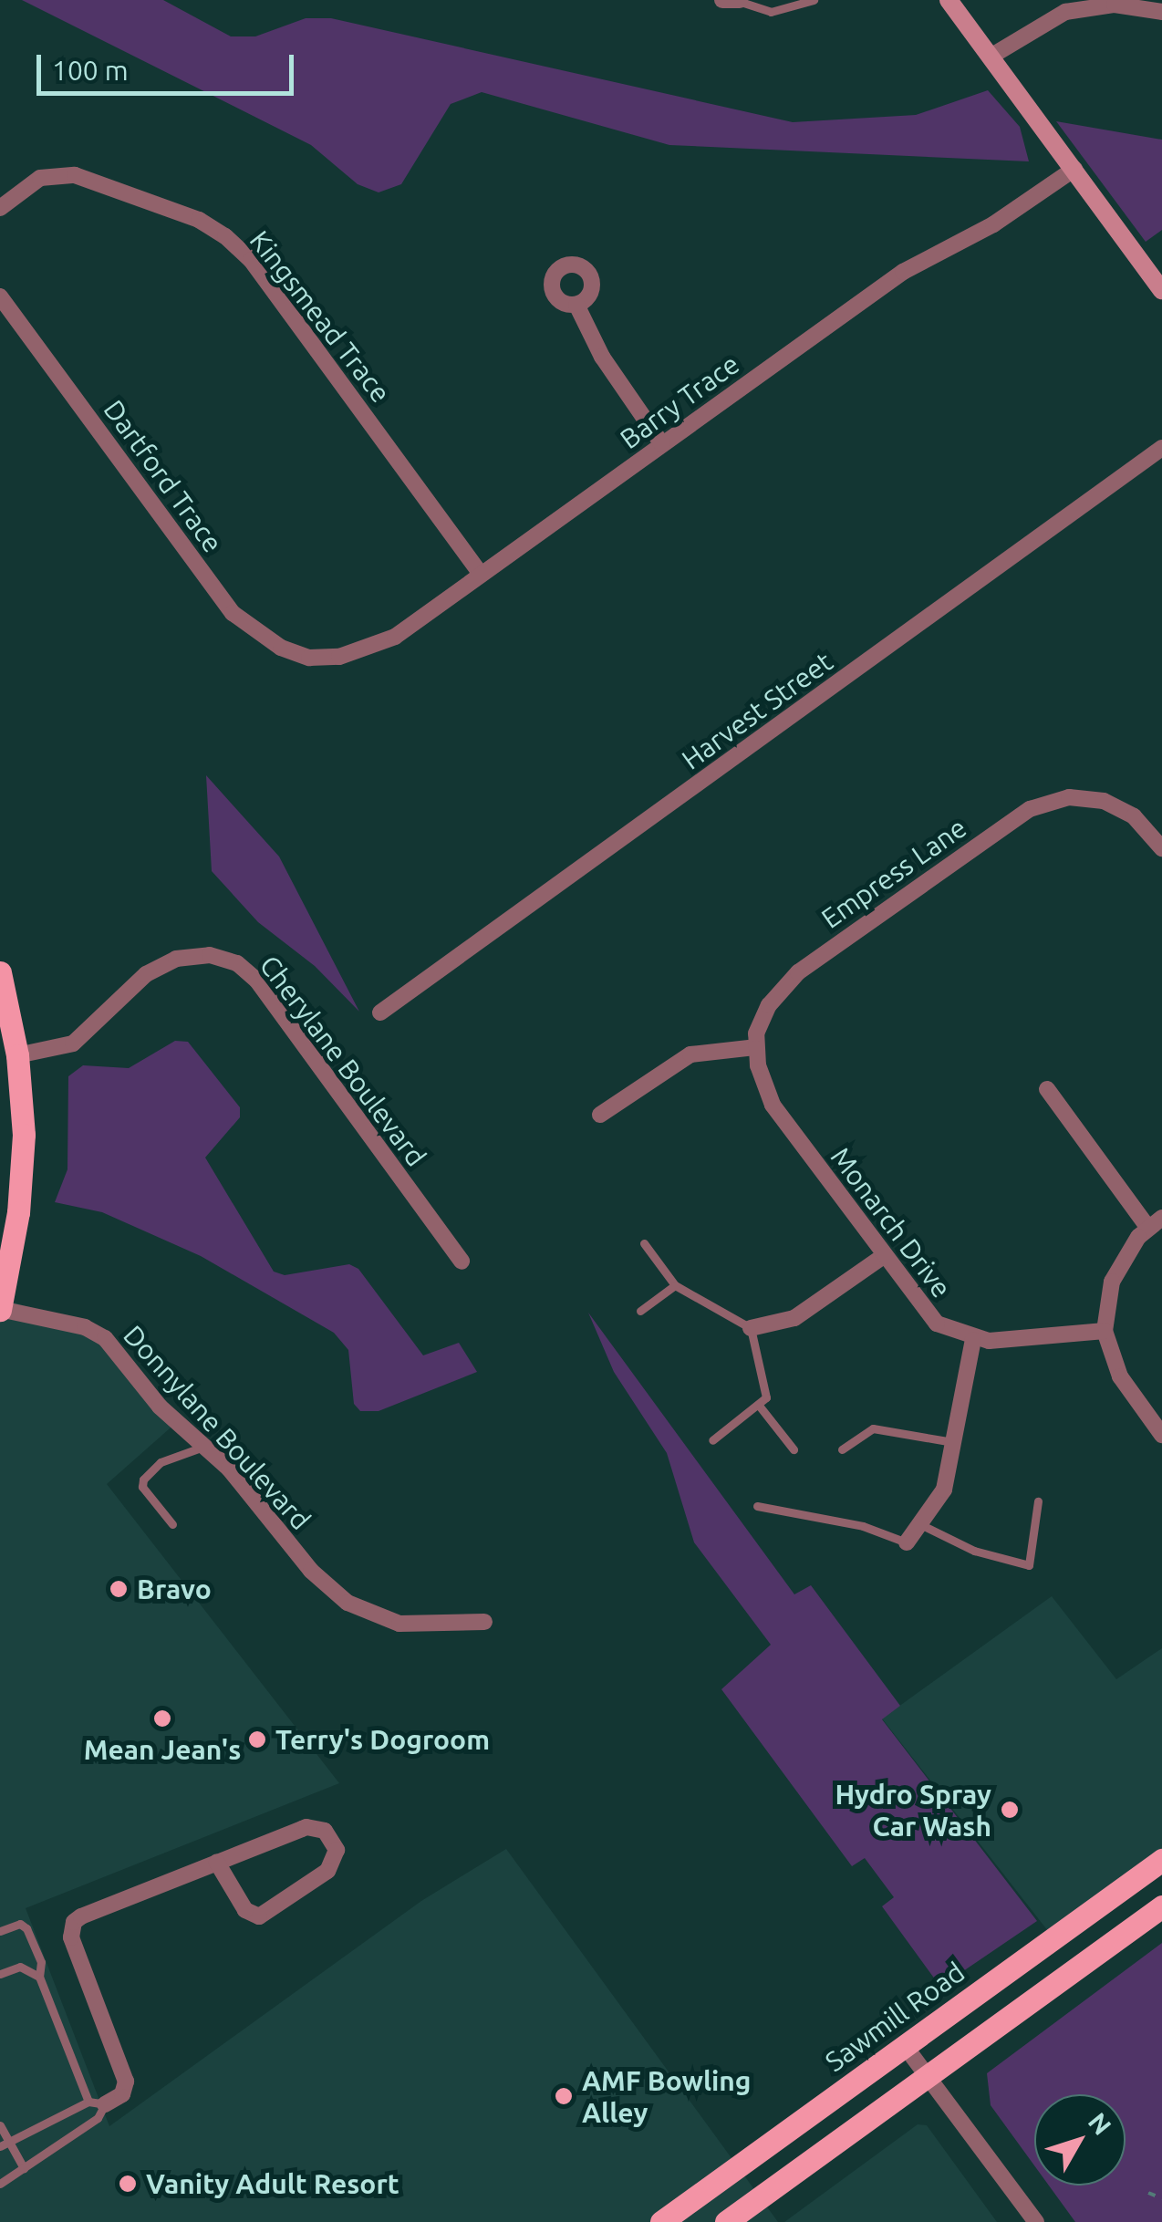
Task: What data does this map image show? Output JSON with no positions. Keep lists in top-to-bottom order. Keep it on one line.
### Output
{"streets":{"main road":["Sawmill Road"],"street":["Kingsmead Trace","Barry Trace","Dartford Trace","Harvest Street","Empress Lane","Cherylane Boulevard","Monarch Drive","Donnylane Boulevard"]},"crossings":[["Kingsmead Trace","Barry Trace"],["Barry Trace","Dartford Trace"],["Empress Lane","Monarch Drive"]],"places":["Bravo","Mean Jean's","Terry's Dogroom","Hydro Spray Car Wash","AMF Bowling Alley","Vanity Adult Resort"],"scale_bar":"100 m","north":"top right"}
